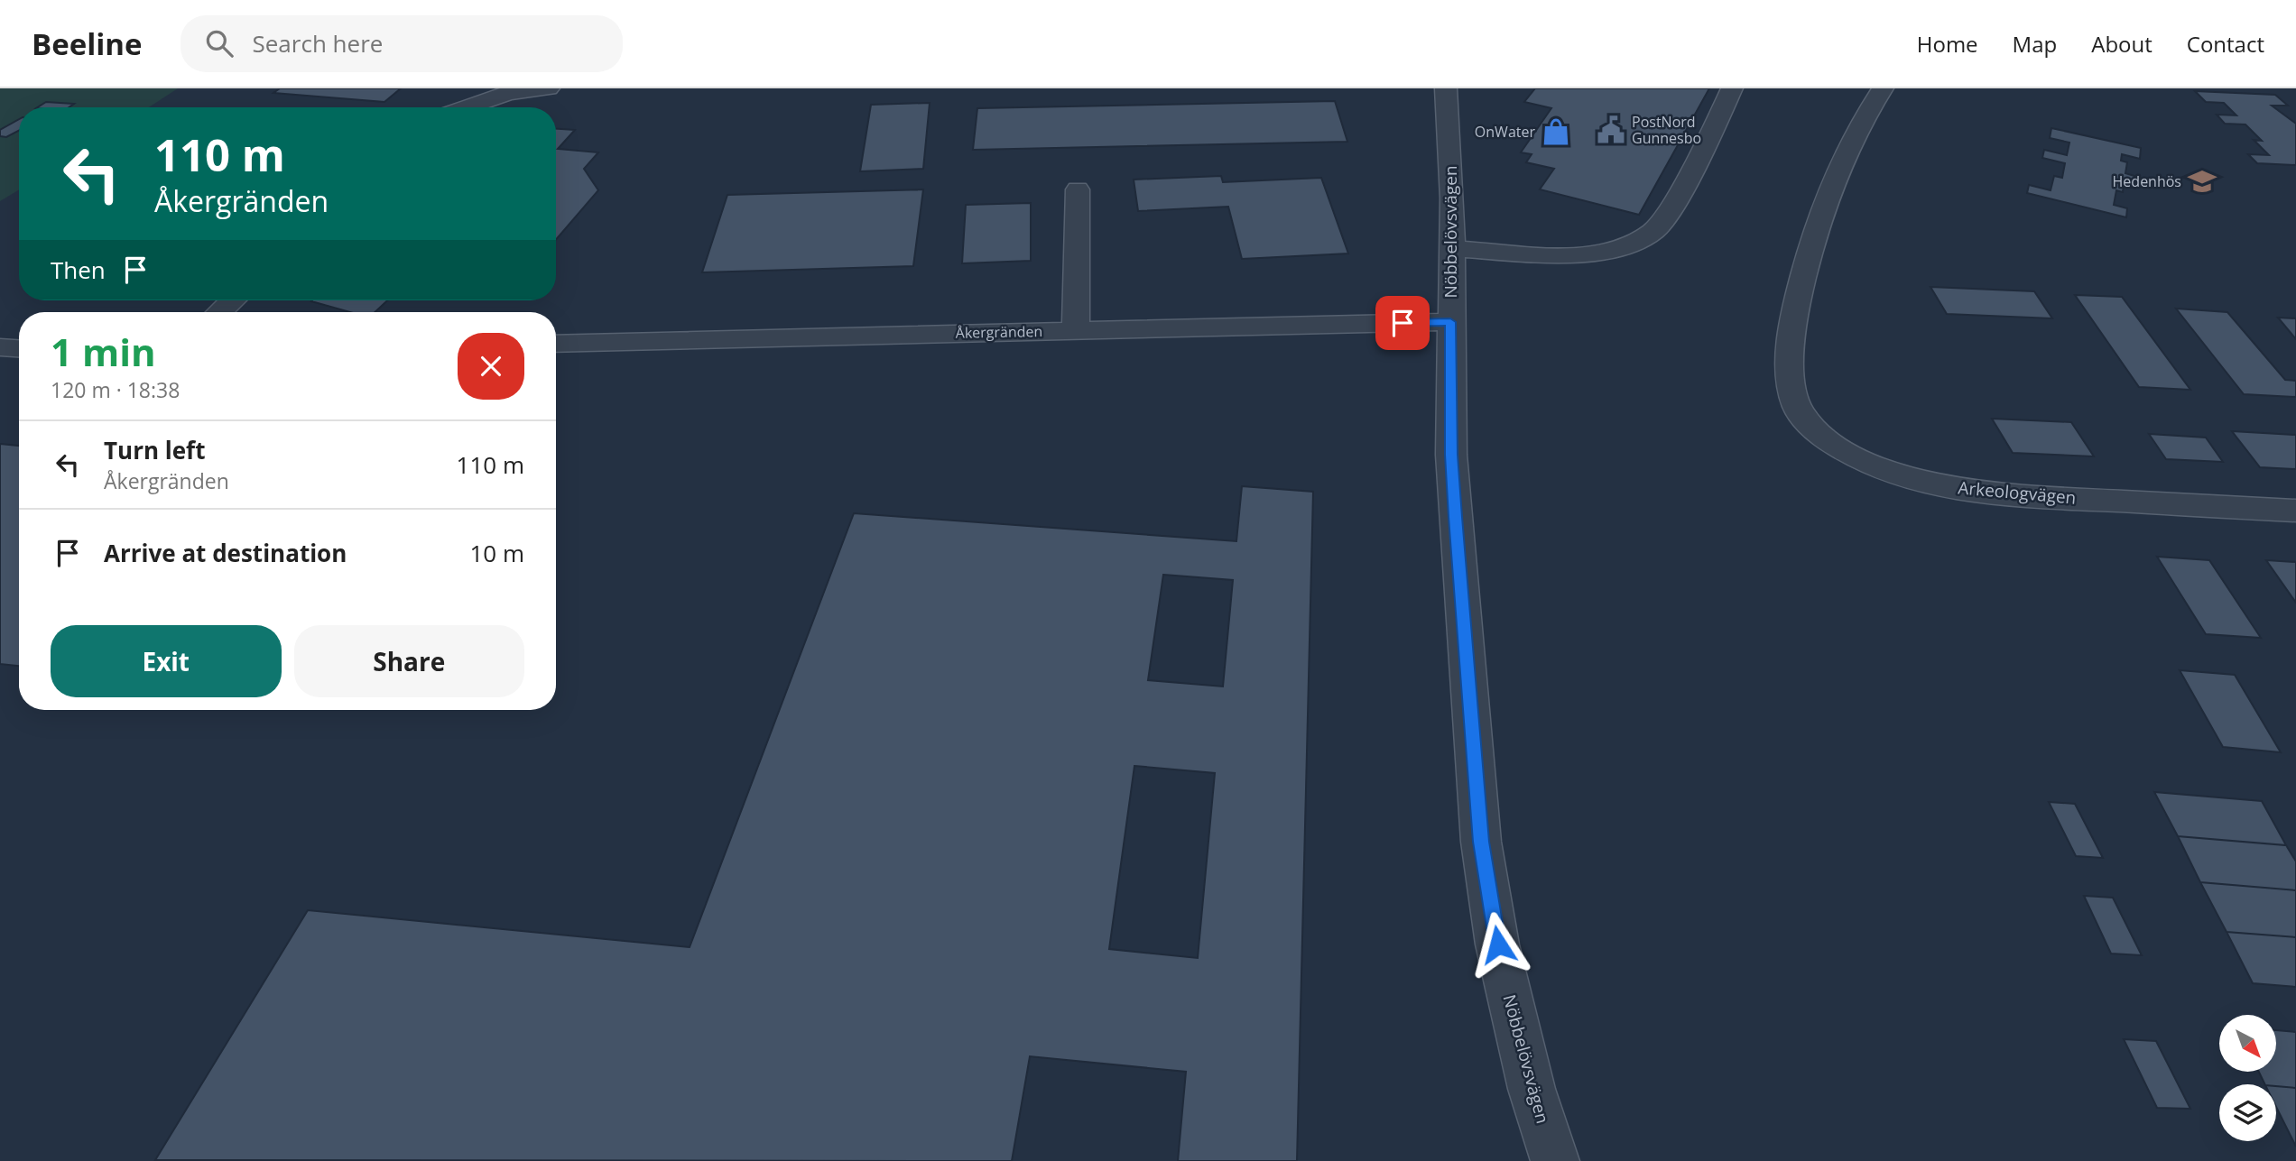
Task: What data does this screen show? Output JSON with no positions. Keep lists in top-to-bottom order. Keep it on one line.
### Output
{"streets":{"street":["Nöbbelövsvägen","Åkergränden","Arkeologvägen"]},"crossings":[["Nöbbelövsvägen","Åkergränden"]],"places":{"public building":["PostNord Gunnesbo"],"shop":["OnWater"],"school or university":["Hedenhös"]},"north":"bottom right","page":{"header":"Beeline","search":"Search here","nav":["Home","Map","About","Contact"],"turn":["110 m","Åkergränden"],"then":"Then","heading":["1 min","120 m · 18:38"],"list":[{"name":"Turn left","note":"Åkergränden","value":"110 m"},{"name":"Arrive at destination","value":"10 m"}],"buttons":["Exit","Share"]}}
